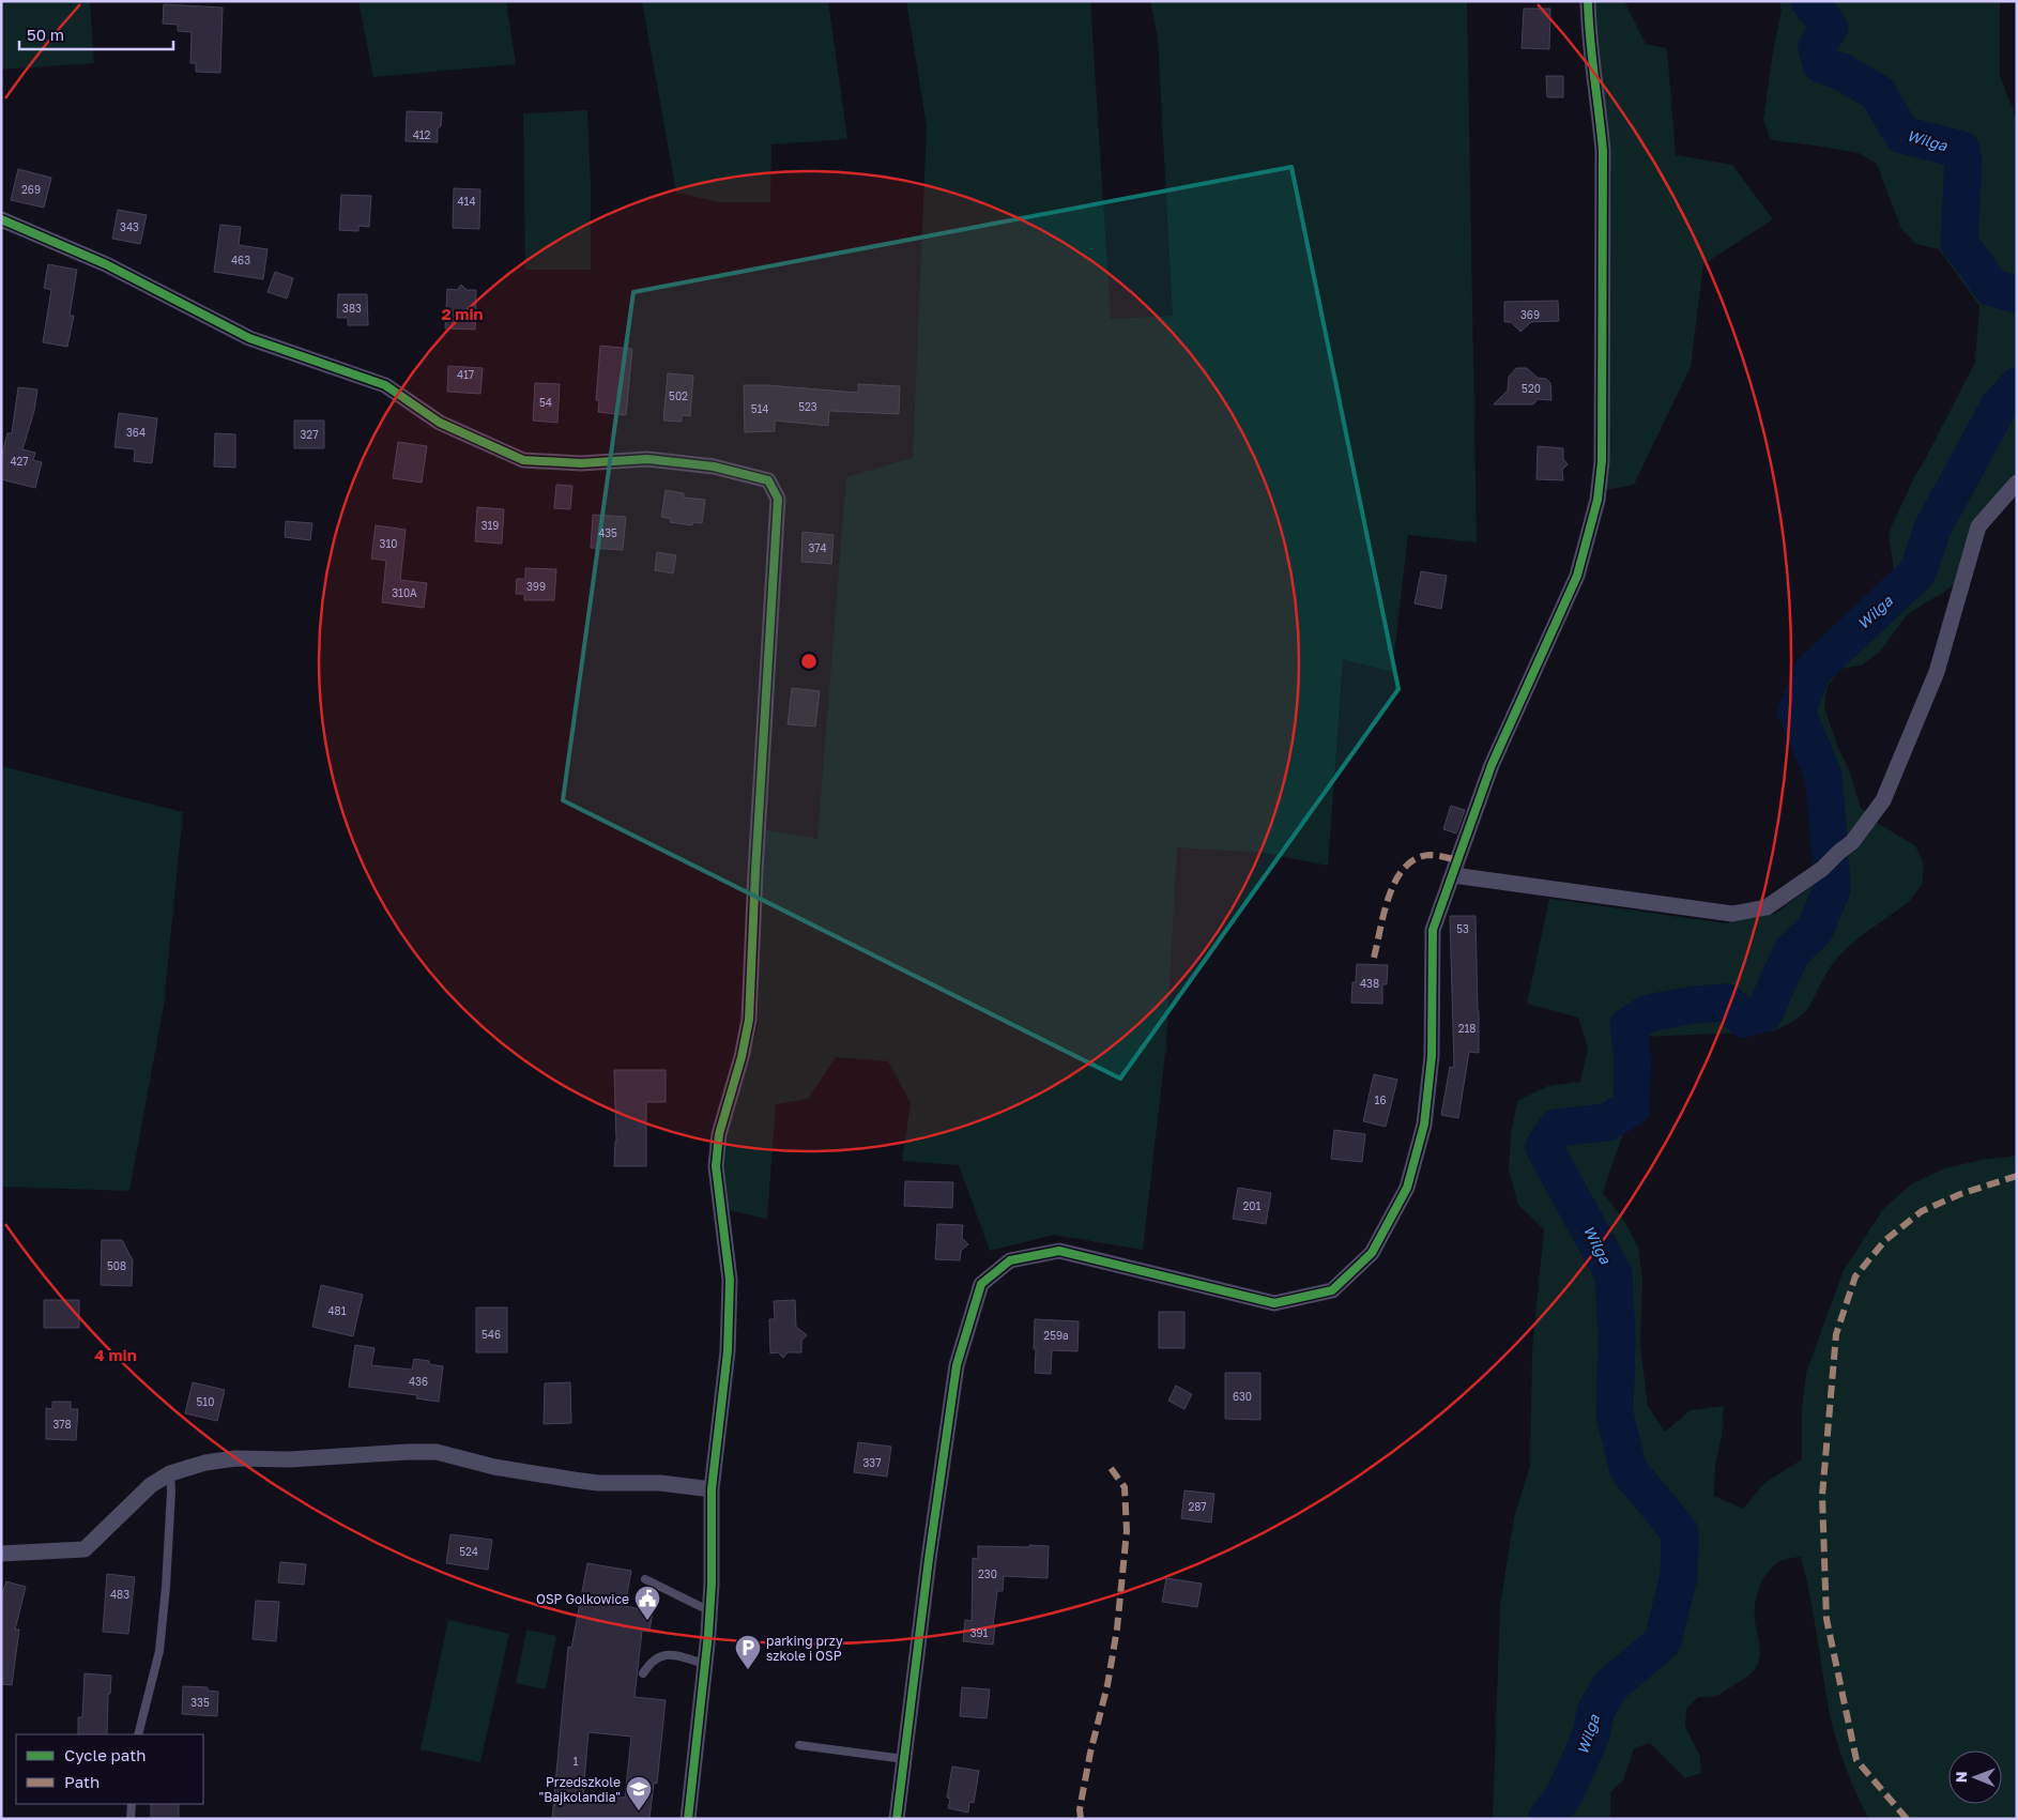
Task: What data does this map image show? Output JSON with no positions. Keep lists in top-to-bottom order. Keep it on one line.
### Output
{"water":["Wilga"],"places":{"public building":["OSP Golkowice"],"parking":["parking przy szkole i OSP"],"school or university":["Przedszkole \"Bajkolandia\""]},"house_numbers":["412","269","414","343","463","383","369","417","520","502","54","523","514","364","327","427","319","435","310","374","399","310A","53","438","218","16","201","508","481","546","259a","436","630","510","378","337","287","524","230","483","391","335","1"],"legend":["Cycle path","Path"],"scale_bar":"50 m","north":"left","rings":["2 min","4 min"]}
